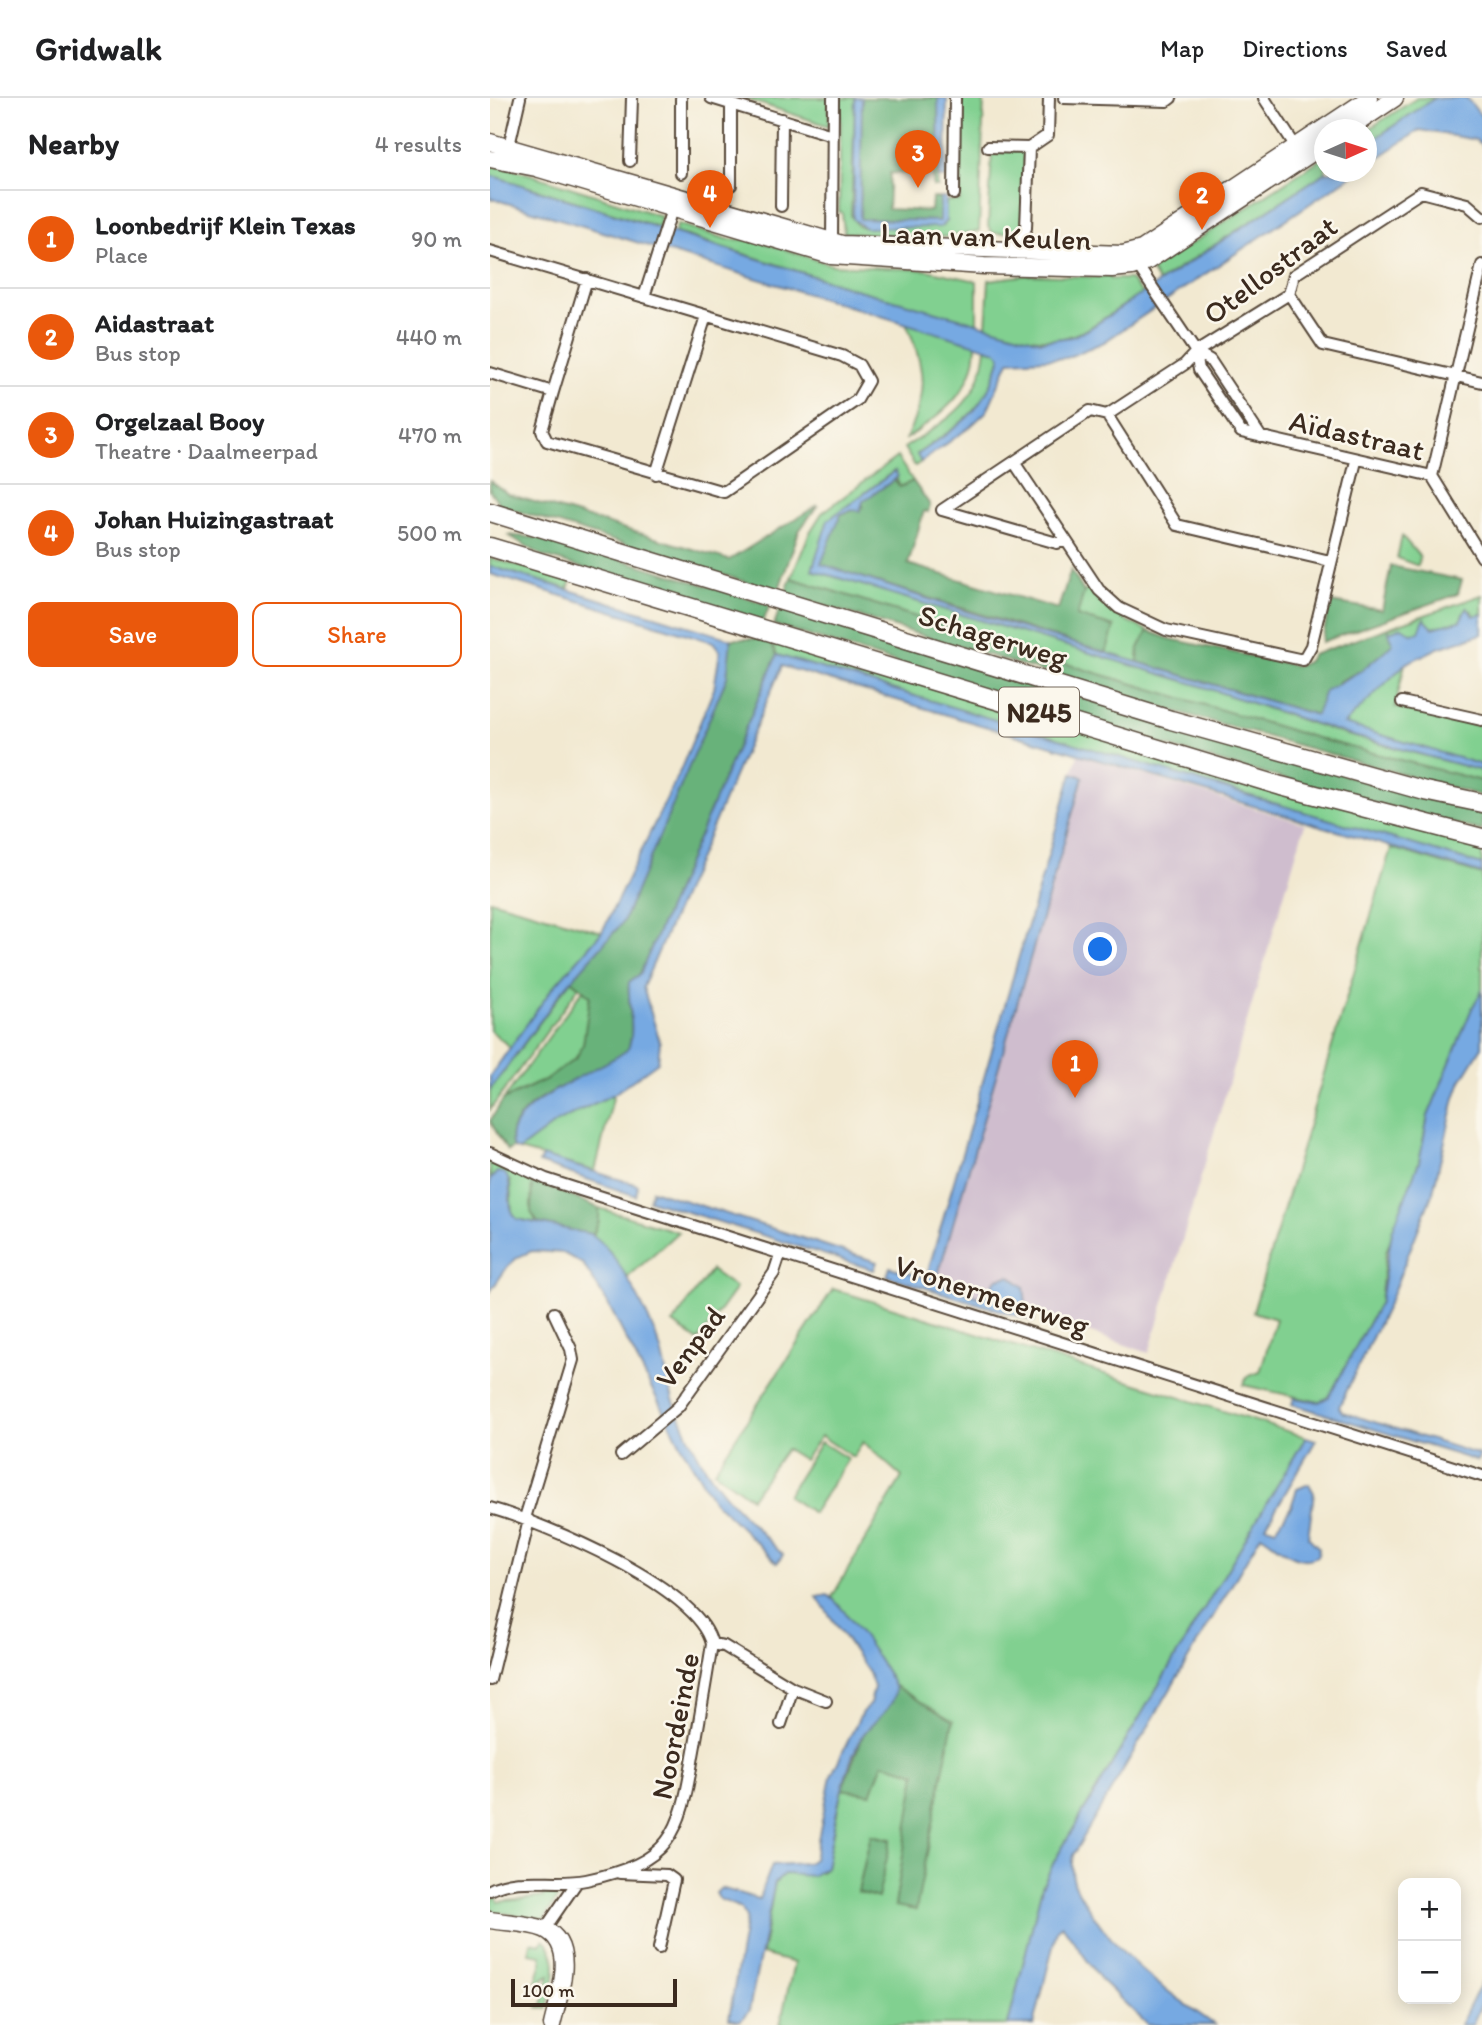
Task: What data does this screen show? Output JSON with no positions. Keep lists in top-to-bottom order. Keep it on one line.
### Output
{"streets":{"main road":["Schagerweg","N245"],"street":["Laan van Keulen","Otellostraat","Aïdastraat","Vronermeerweg","Venpad","Noordeinde"]},"crossings":[["Laan van Keulen","Aïdastraat"],["Otellostraat","Aïdastraat"],["Vronermeerweg","Venpad"]],"scale_bar":"100 m","north":"right","page":{"header":"Gridwalk","nav":["Map","Directions","Saved"],"heading":["Nearby","4 results"],"pins":["3","4","2","1"],"list":[{"mark":"1","name":"Loonbedrijf Klein Texas","note":"Place","value":"90 m"},{"mark":"2","name":"Aidastraat","note":"Bus stop","value":"440 m"},{"mark":"3","name":"Orgelzaal Booy","note":"Theatre · Daalmeerpad","value":"470 m"},{"mark":"4","name":"Johan Huizingastraat","note":"Bus stop","value":"500 m"}],"buttons":["Save","Share"],"map_buttons":["+","−"],"scale":"100 m"}}
